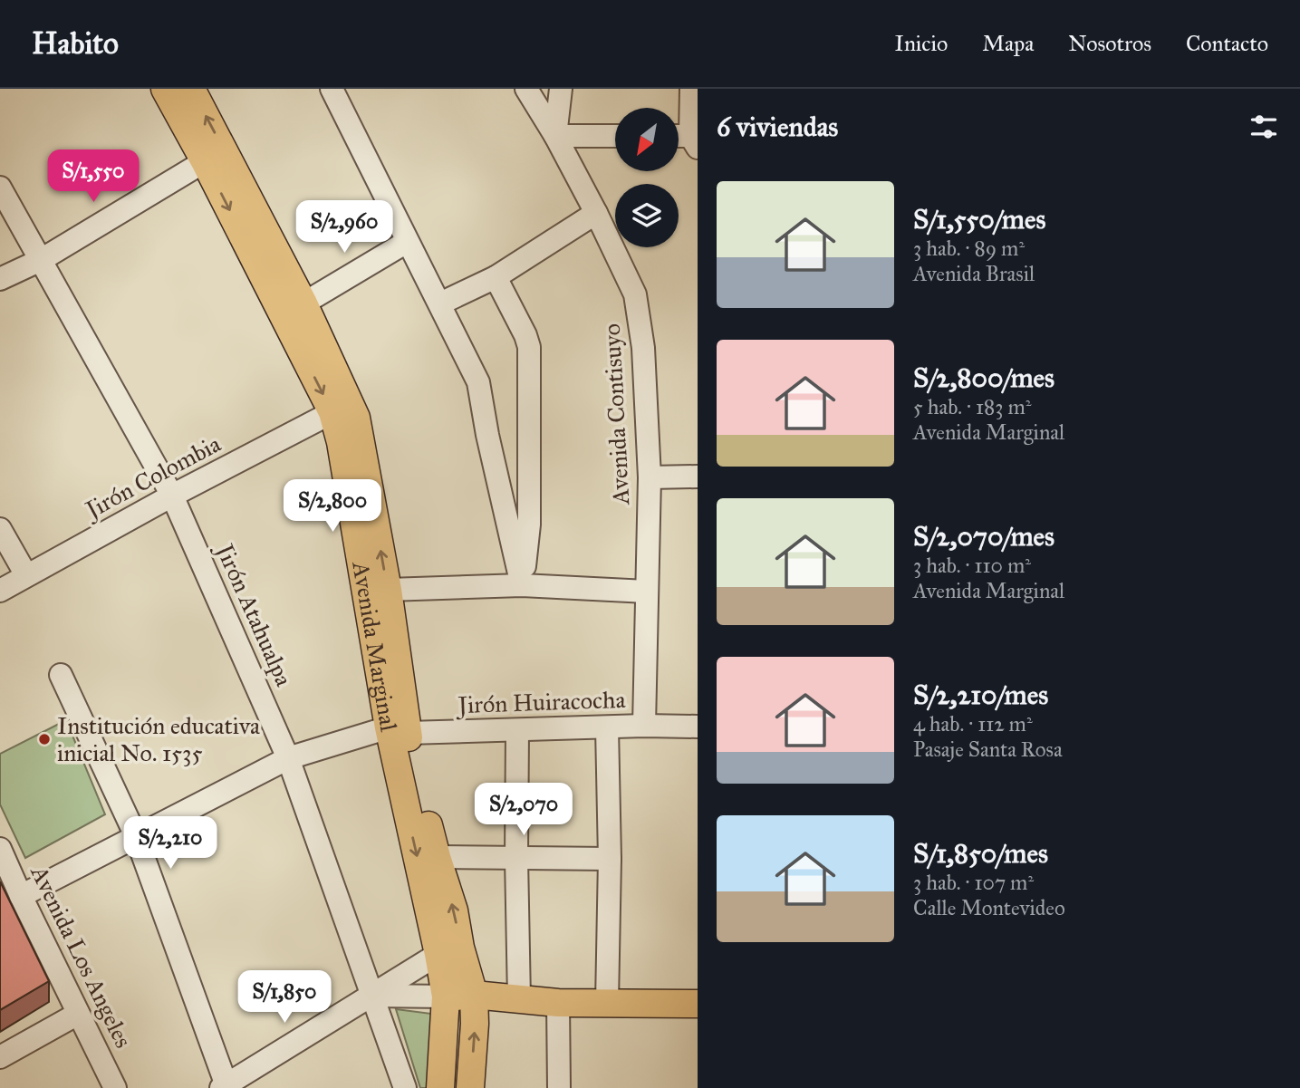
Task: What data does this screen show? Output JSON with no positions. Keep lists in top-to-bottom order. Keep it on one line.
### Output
{"streets":{"main road":["Avenida Marginal"],"street":["Avenida Contisuyo","Jirón Colombia","Jirón Atahualpa","Jirón Huiracocha","Avenida Los Angeles"]},"crossings":[["Avenida Contisuyo","Jirón Huiracocha"],["Jirón Colombia","Jirón Atahualpa"],["Jirón Colombia","Avenida Marginal"],["Jirón Atahualpa","Jirón Huiracocha"],["Avenida Marginal","Jirón Huiracocha"],["Jirón Huiracocha","Avenida Los Angeles"]],"places":["Institución educativa inicial No. 1535"],"north":"bottom left","page":{"header":"Habito","nav":["Inicio","Mapa","Nosotros","Contacto"],"heading":"6 viviendas","price":["S/1,550","S/2,960","S/2,800","S/2,070","S/2,210","S/1,850"],"list":[{"name":"S/1,550/mes","note":"3 hab. · 89 m² · Avenida Brasil"},{"name":"S/2,800/mes","note":"5 hab. · 183 m² · Avenida Marginal"},{"name":"S/2,070/mes","note":"3 hab. · 110 m² · Avenida Marginal"},{"name":"S/2,210/mes","note":"4 hab. · 112 m² · Pasaje Santa Rosa"},{"name":"S/1,850/mes","note":"3 hab. · 107 m² · Calle Montevideo"}]}}
